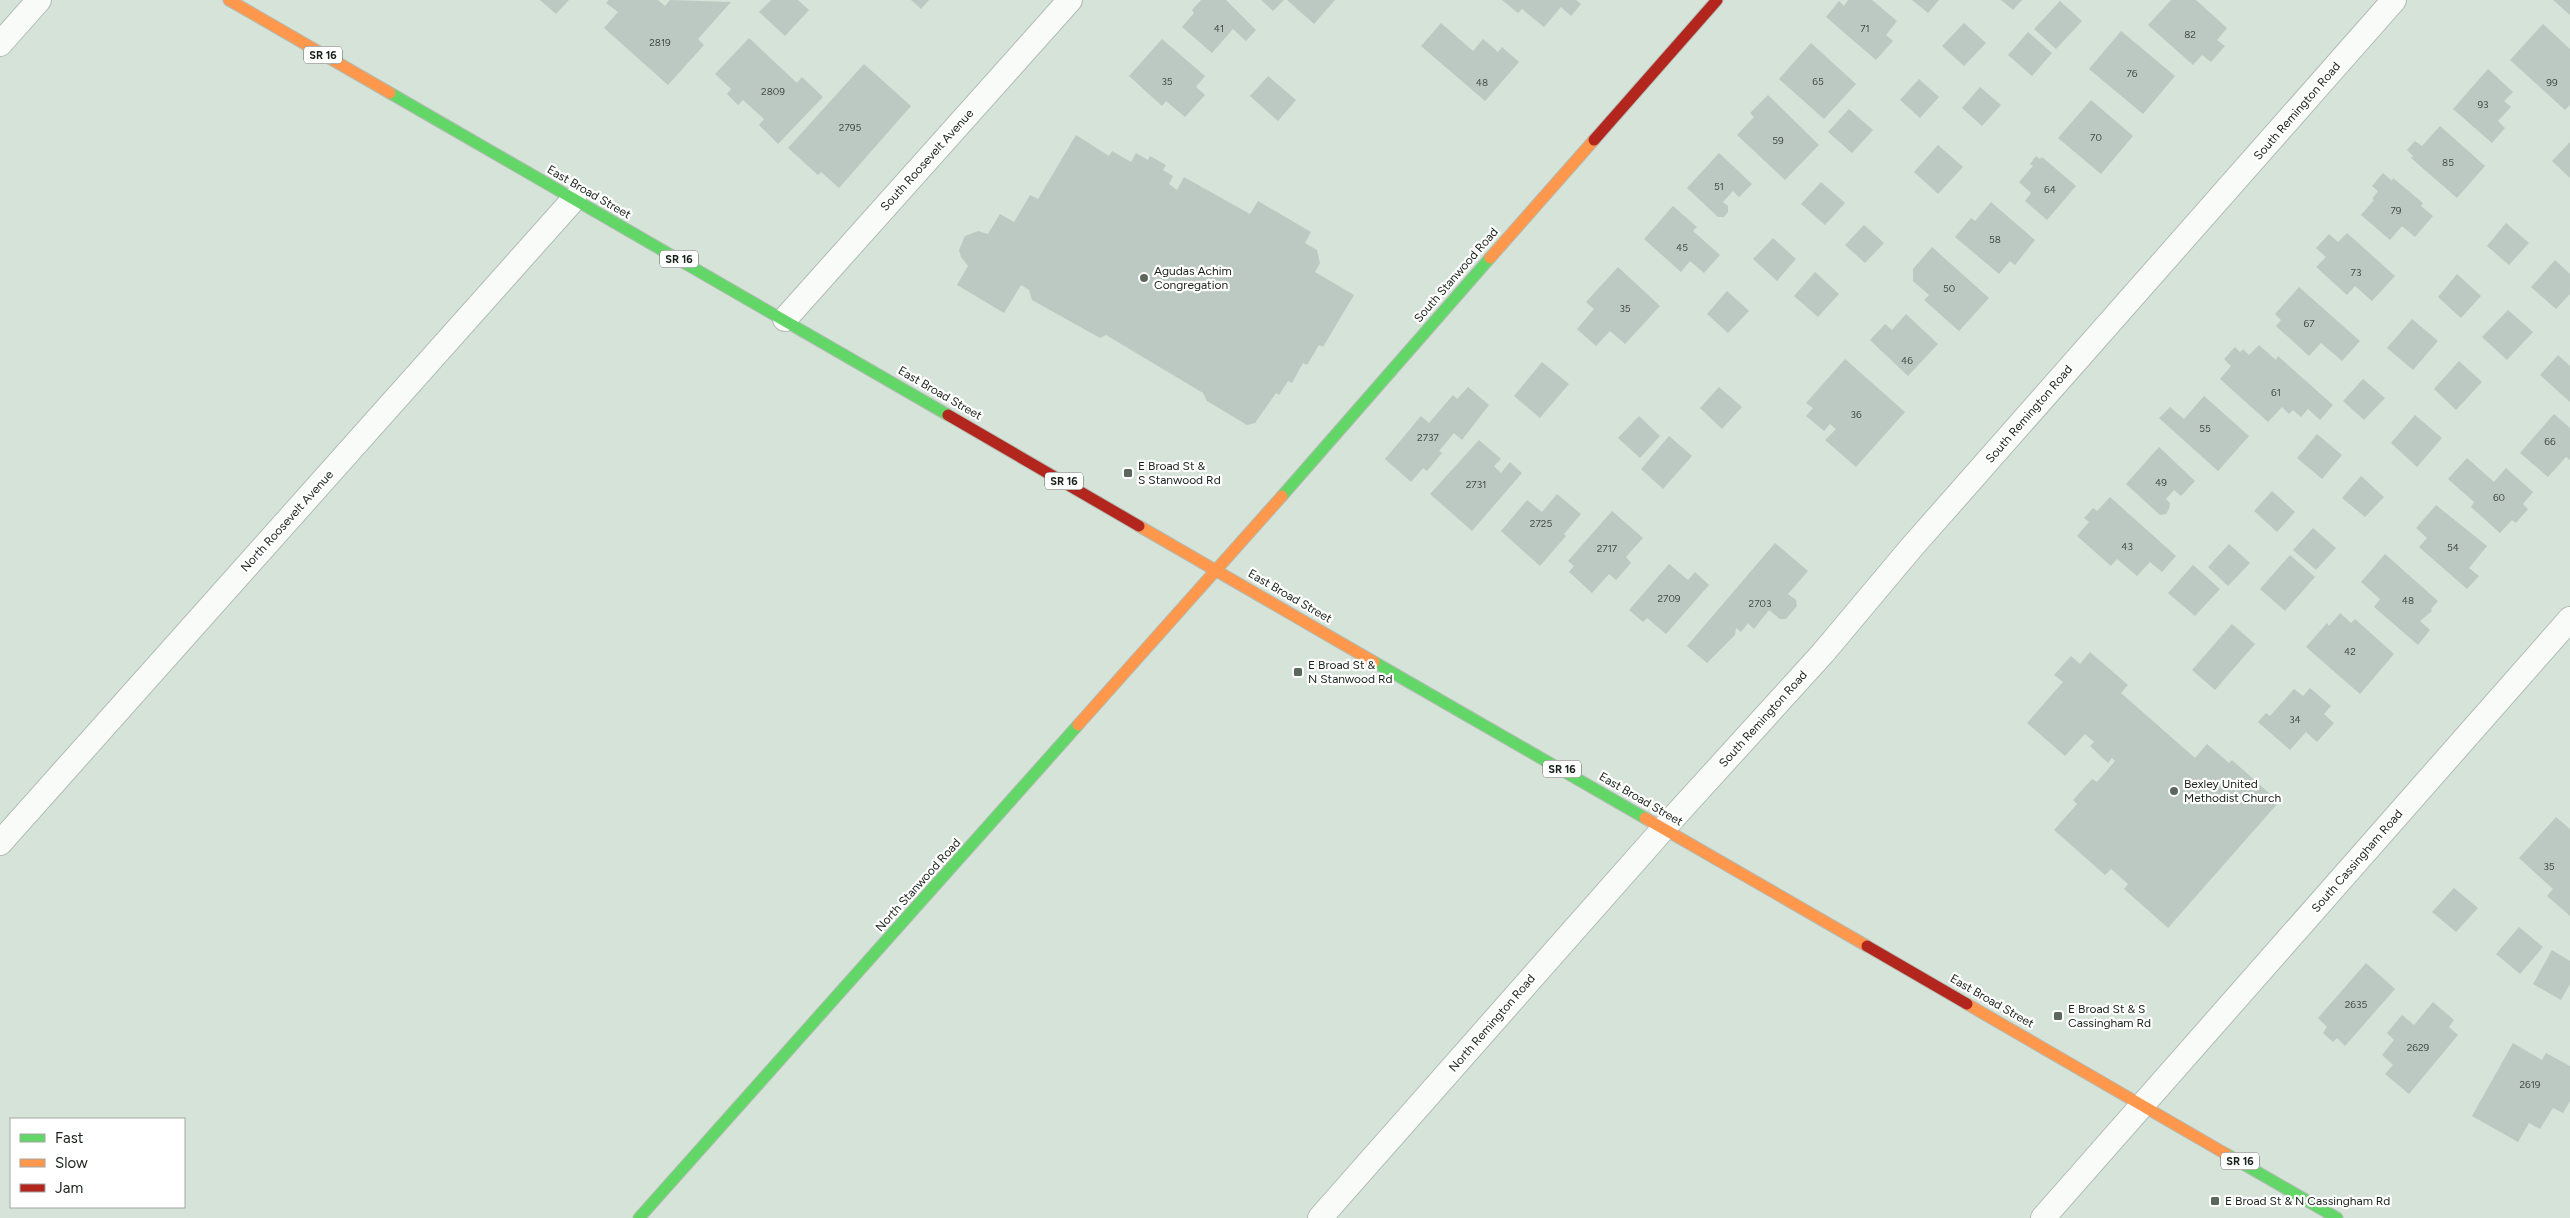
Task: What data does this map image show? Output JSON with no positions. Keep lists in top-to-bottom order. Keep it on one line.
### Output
{"streets":{"main road":["SR 16","East Broad Street","South Stanwood Road","North Stanwood Road"],"street":["South Remington Road","South Roosevelt Avenue","North Roosevelt Avenue","South Cassingham Road","North Remington Road"]},"crossings":[["South Remington Road","East Broad Street"],["South Remington Road","North Remington Road"],["South Roosevelt Avenue","East Broad Street"],["East Broad Street","South Stanwood Road"],["East Broad Street","North Roosevelt Avenue"],["East Broad Street","South Cassingham Road"],["East Broad Street","North Stanwood Road"],["East Broad Street","North Remington Road"],["South Stanwood Road","North Stanwood Road"]],"places":{"other":["Agudas Achim Congregation","Bexley United Methodist Church"],"transit":["E Broad St & S Stanwood Rd","E Broad St & N Stanwood Rd","E Broad St & S Cassingham Rd","E Broad St & N Cassingham Rd"]},"house_numbers":["41","71","82","2819","76","35","65","48","99","2809","93","2795","70","59","85","51","64","79","58","45","73","50","35","67","46","61","36","55","2737","66","49","2731","60","2725","43","54","2717","2709","48","2703","42","34","35","2635","2629","2619"],"legend":["Fast","Slow","Jam"]}
